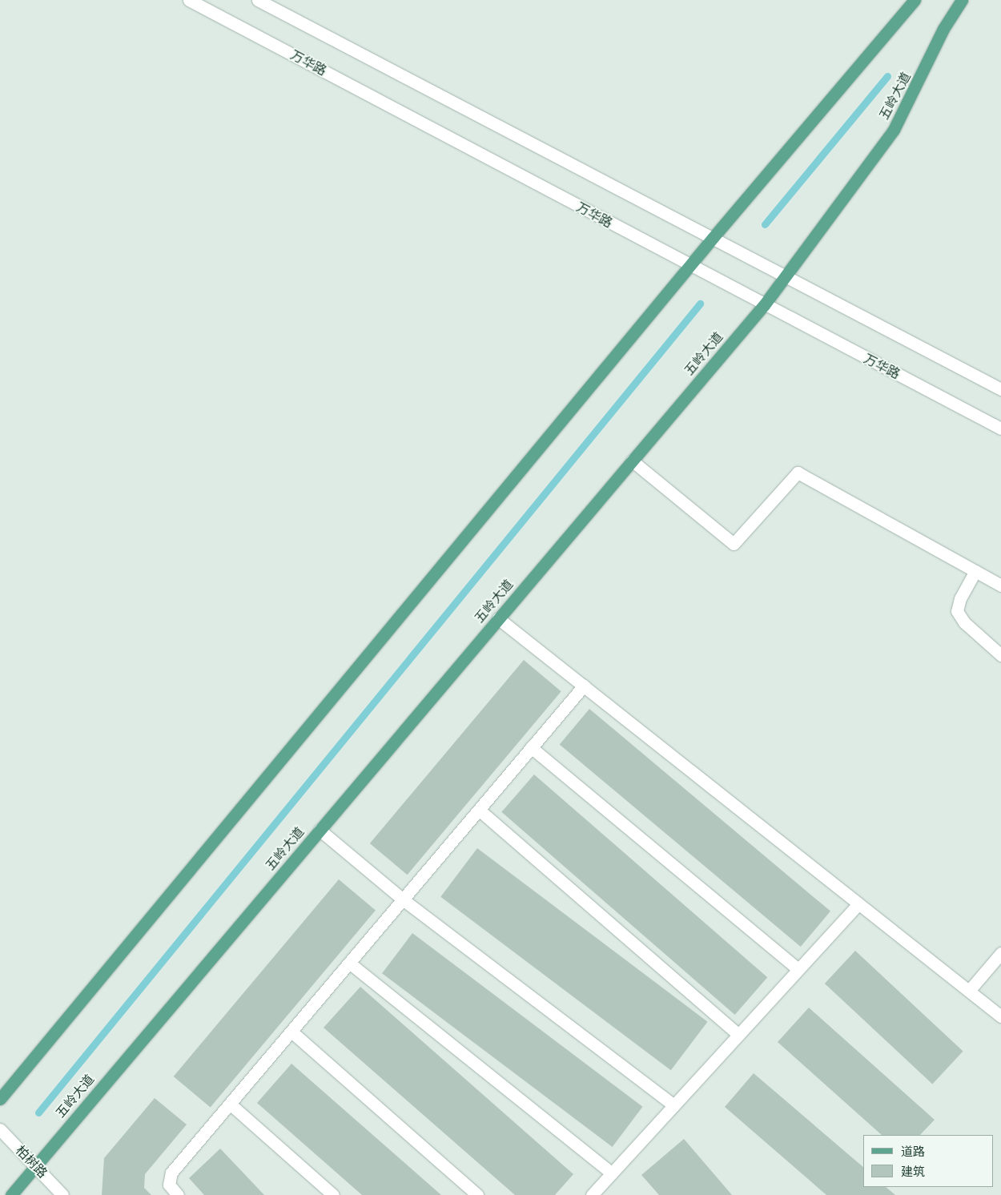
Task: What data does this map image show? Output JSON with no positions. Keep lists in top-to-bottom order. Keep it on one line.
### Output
{"streets":{"main road":["万华路","五岭大道","柏树路"]},"crossings":[["万华路","五岭大道"],["五岭大道","柏树路"]],"legend":["道路","建筑"]}
